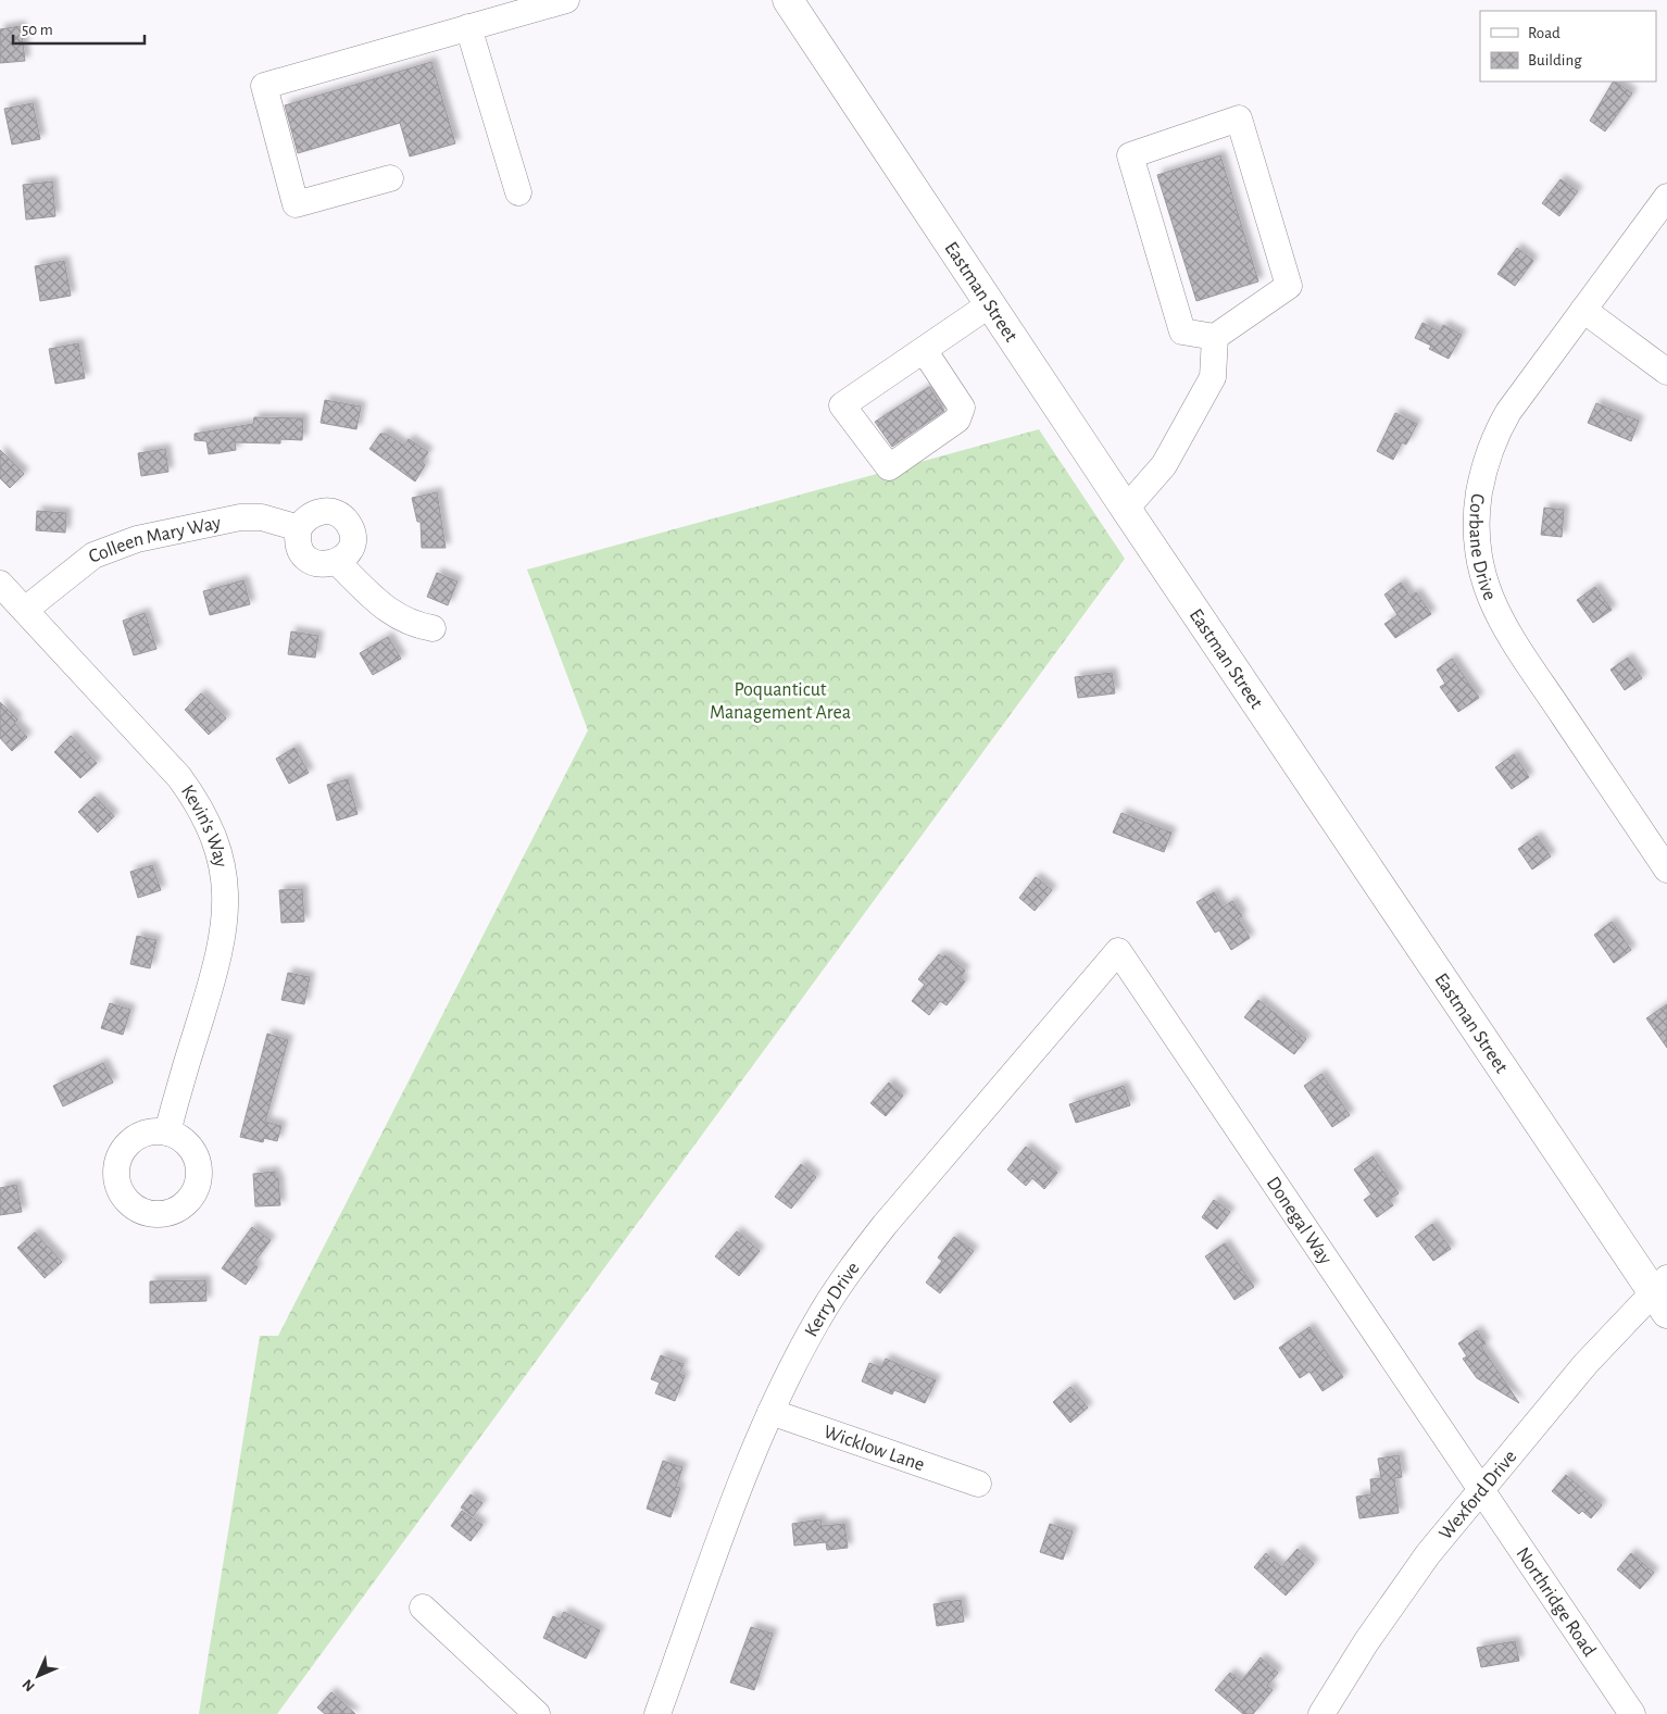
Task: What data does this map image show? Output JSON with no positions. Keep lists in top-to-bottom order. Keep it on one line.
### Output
{"streets":{"main road":["Eastman Street"],"street":["Colleen Mary Way","Corbane Drive","Kevin's Way","Donegal Way","Kerry Drive","Wicklow Lane","Wexford Drive","Northridge Road"]},"crossings":[["Eastman Street","Wexford Drive"],["Colleen Mary Way","Kevin's Way"],["Donegal Way","Kerry Drive"],["Donegal Way","Wexford Drive"],["Donegal Way","Northridge Road"],["Kerry Drive","Wicklow Lane"],["Wexford Drive","Northridge Road"]],"parks":["Poquanticut Management Area"],"legend":["Road","Building"],"scale_bar":"50 m","north":"bottom left"}
